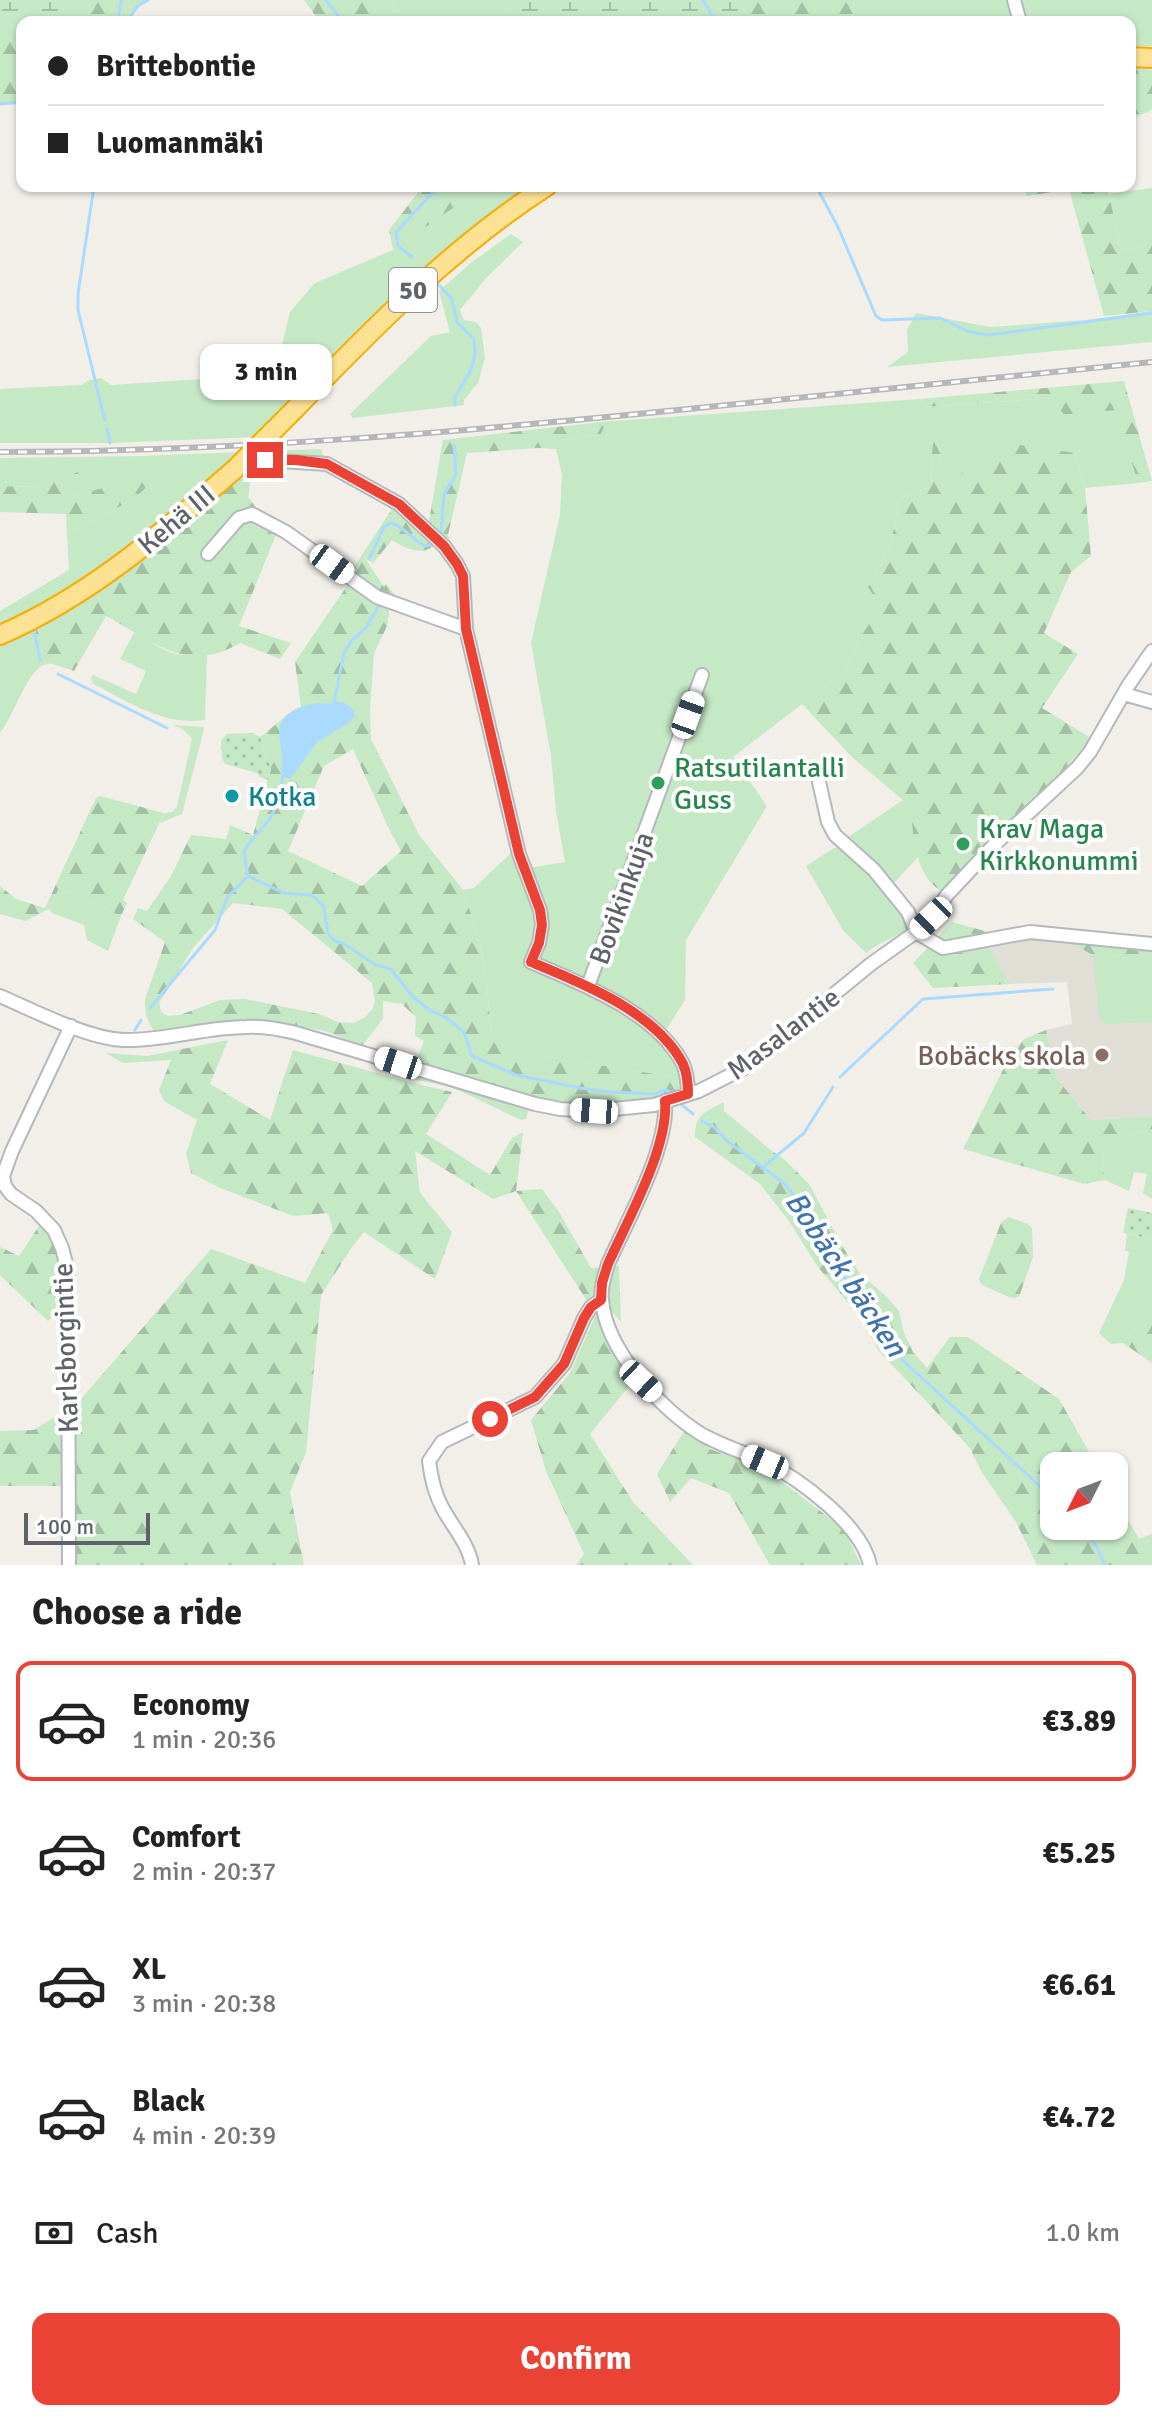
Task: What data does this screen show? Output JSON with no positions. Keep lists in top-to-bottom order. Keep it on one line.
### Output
{"streets":{"highway":["50","Kehä III"],"street":["Bovikinkuja","Masalantie","Karlsborgintie"]},"crossings":[["Masalantie","Karlsborgintie"]],"water":["Bobäck bäcken"],"places":["Ratsutilantalli Guss","Kotka","Krav Maga Kirkkonummi","Bobäcks skola"],"scale_bar":"100 m","north":"bottom left","page":{"banner":["Brittebontie","Luomanmäki"],"bubble":"3 min","scale":"100 m","heading":"Choose a ride","list":[{"name":"Economy","note":"1 min · 20:36","value":"€3.89"},{"name":"Comfort","note":"2 min · 20:37","value":"€5.25"},{"name":"XL","note":"3 min · 20:38","value":"€6.61"},{"name":"Black","note":"4 min · 20:39","value":"€4.72"}],"pay":["Cash","1.0 km"],"buttons":"Confirm"}}
